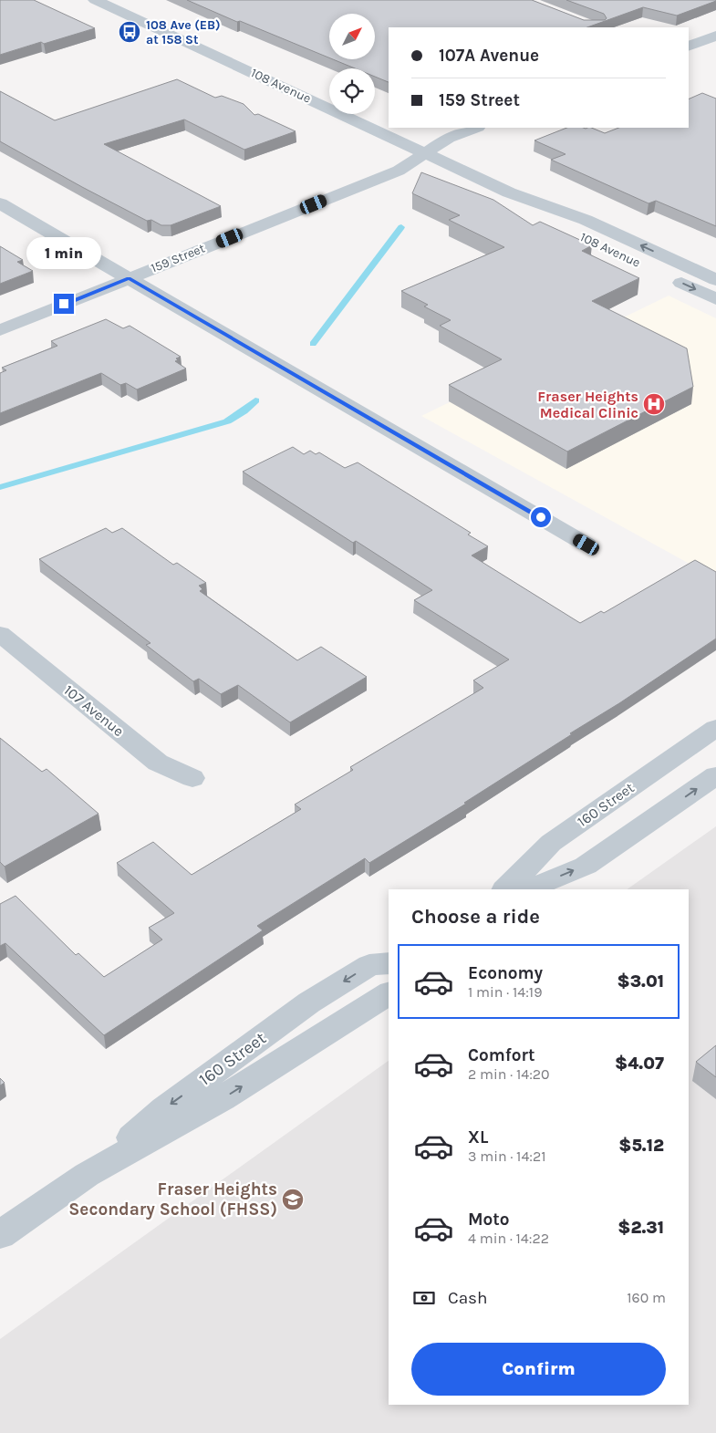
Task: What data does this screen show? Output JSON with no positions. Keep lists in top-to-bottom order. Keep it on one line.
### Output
{"streets":{"street":["108 Avenue","159 Street","107 Avenue","160 Street"]},"crossings":[["108 Avenue","159 Street"]],"places":{"bus stop":["108 Ave (EB) at 158 St"],"hospital":["Fraser Heights Medical Clinic"],"school or university":["Fraser Heights Secondary School (FHSS)"]},"north":"top right","page":{"banner":["107A Avenue","159 Street"],"bubble":"1 min","heading":"Choose a ride","list":[{"name":"Economy","note":"1 min · 14:19","value":"$3.01"},{"name":"Comfort","note":"2 min · 14:20","value":"$4.07"},{"name":"XL","note":"3 min · 14:21","value":"$5.12"},{"name":"Moto","note":"4 min · 14:22","value":"$2.31"}],"pay":["Cash","160 m"],"buttons":"Confirm"}}
